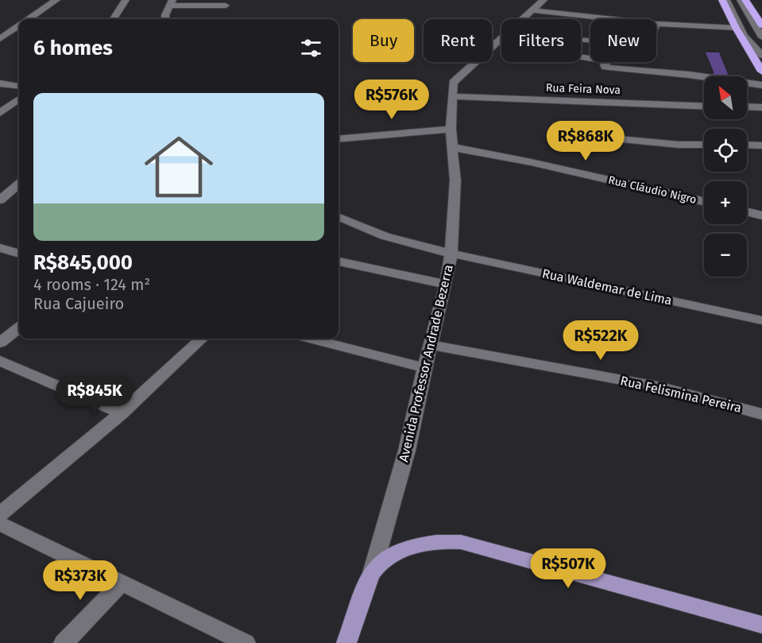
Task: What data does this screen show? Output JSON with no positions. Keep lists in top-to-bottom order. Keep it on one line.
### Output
{"streets":{"main road":["Avenida Professor Andrade Bezerra"],"street":["Rua Feira Nova","Rua Cláudio Nigro","Rua Waldemar de Lima","Rua Felismina Pereira"]},"crossings":[["Rua Feira Nova","Avenida Professor Andrade Bezerra"],["Rua Cláudio Nigro","Avenida Professor Andrade Bezerra"],["Rua Waldemar de Lima","Avenida Professor Andrade Bezerra"],["Avenida Professor Andrade Bezerra","Rua Felismina Pereira"]],"north":"top left","page":{"chip":["Buy","Rent","Filters","New"],"heading":"6 homes","map_buttons":["+","−"],"list":[{"name":"R$845,000","note":"4 rooms · 124 m² · Rua Cajueiro"}],"price":["R$576K","R$868K","R$522K","R$845K","R$507K","R$373K"]}}
